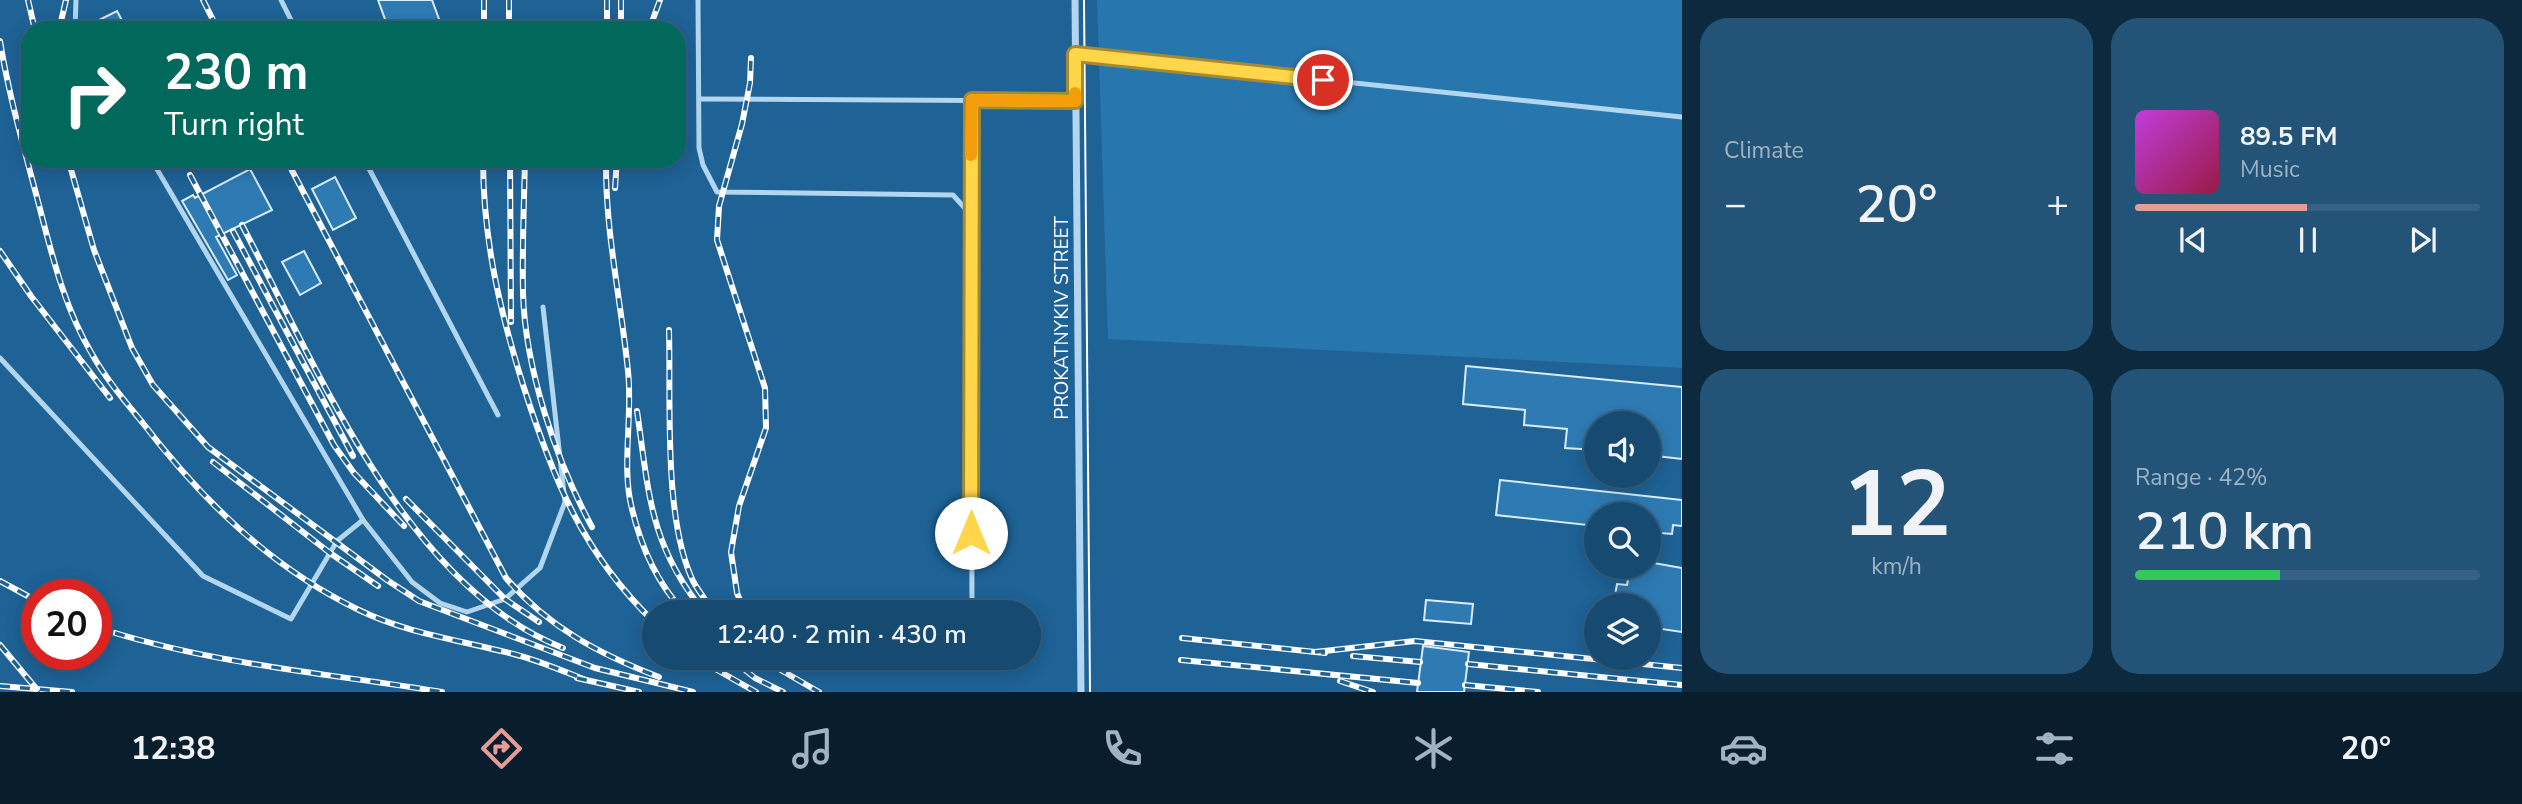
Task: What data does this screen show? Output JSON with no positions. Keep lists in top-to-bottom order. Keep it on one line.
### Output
{"streets":{"street":["PROKATNYKIV STREET"]},"page":{"tile":["Climate",["12","km/h"],["Range · 42%","210 km"]],"turn":["230 m","Turn right"],"song":["89.5 FM","Music"],"heat":["−","20°","+"],"limit":"20","trip":"12:40 · 2 min · 430 m","tabs":["12:38","20°"]}}
